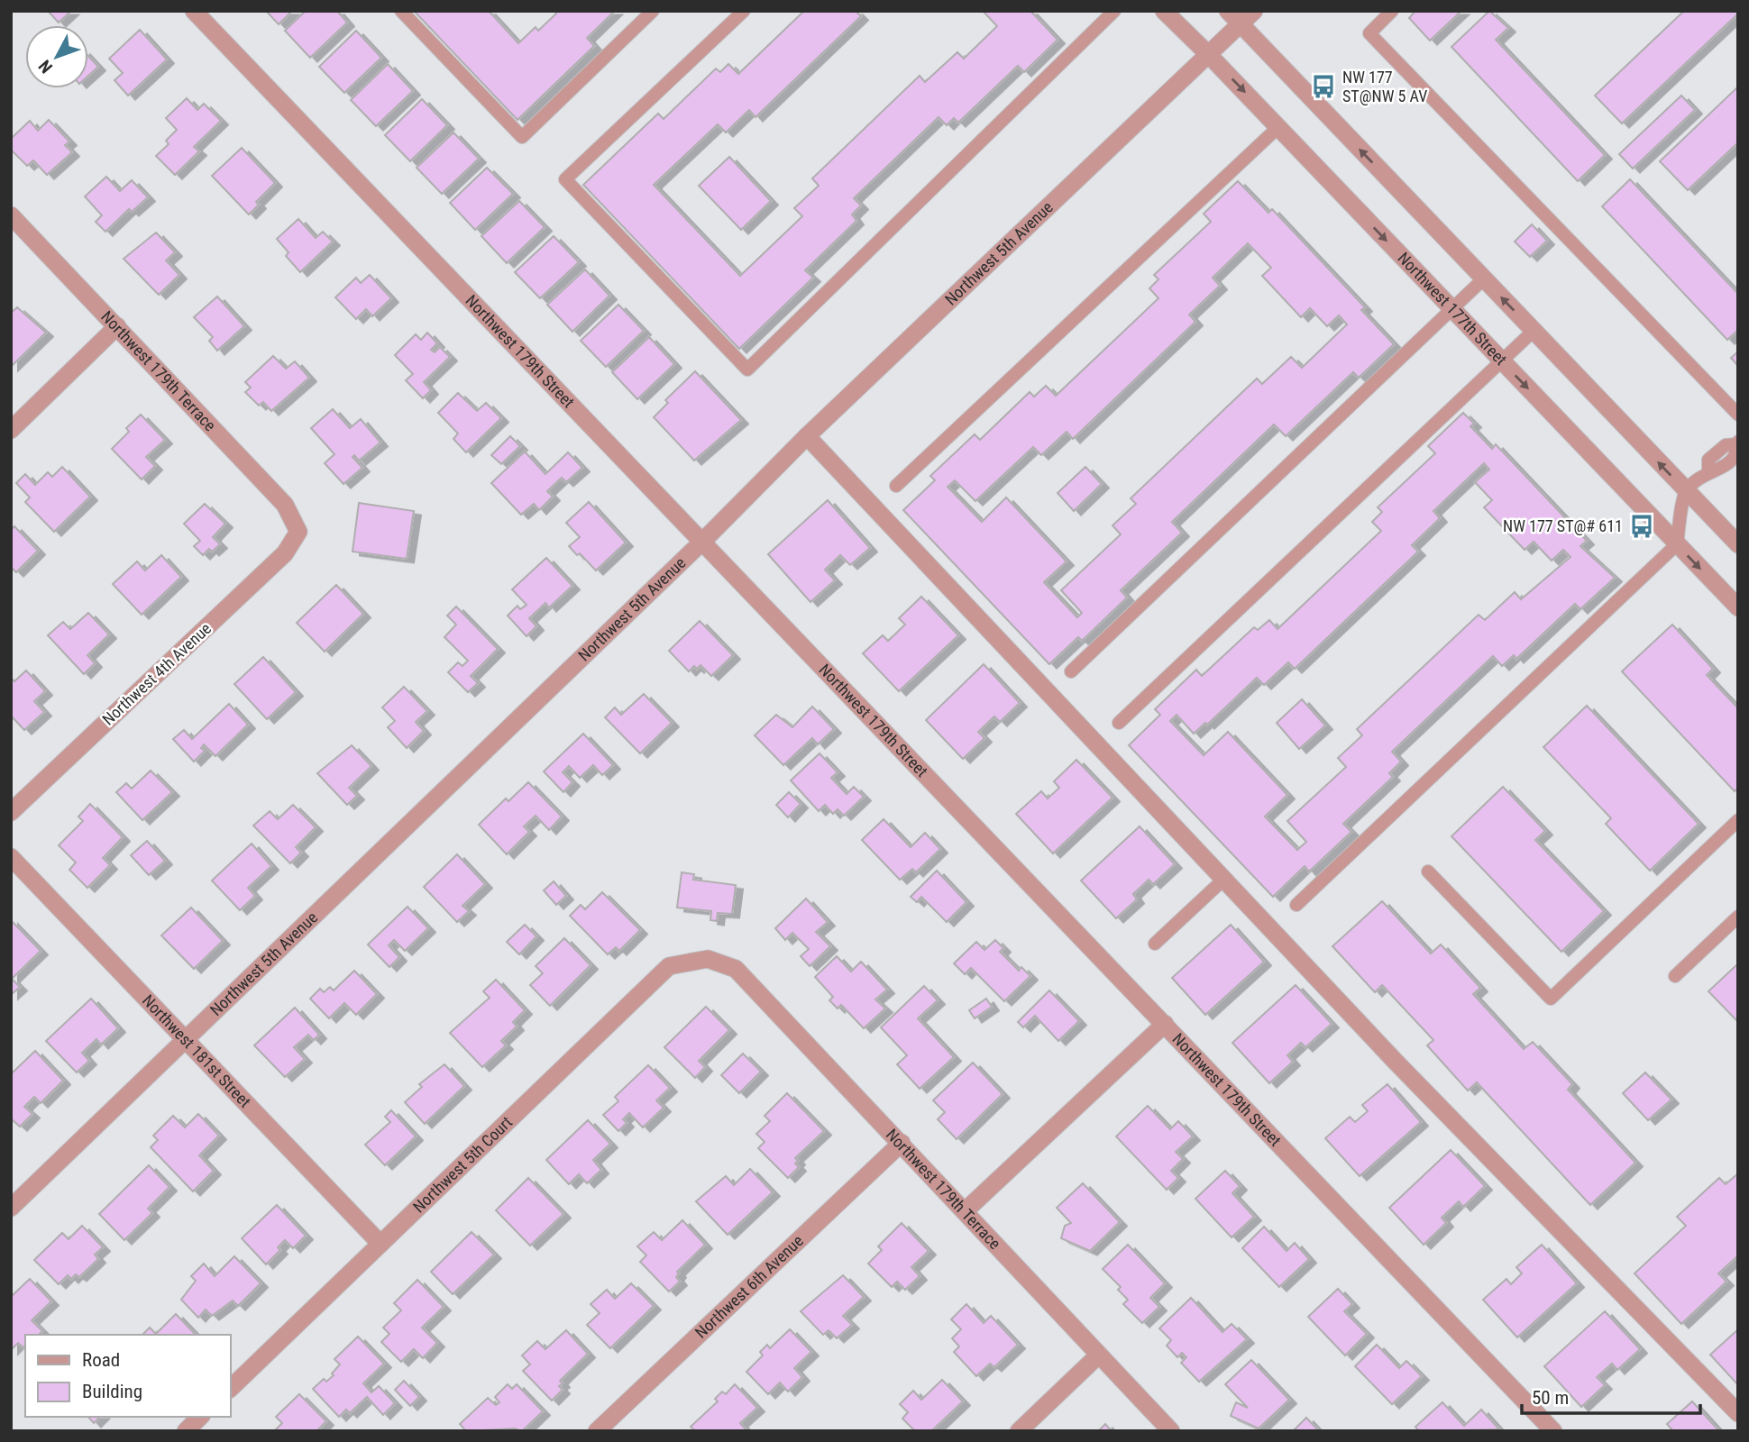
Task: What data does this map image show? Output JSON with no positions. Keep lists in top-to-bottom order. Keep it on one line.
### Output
{"streets":{"street":["Northwest 5th Avenue","Northwest 177th Street","Northwest 179th Street","Northwest 179th Terrace","Northwest 4th Avenue","Northwest 181st Street","Northwest 5th Court","Northwest 6th Avenue"]},"crossings":[["Northwest 5th Avenue","Northwest 177th Street"],["Northwest 5th Avenue","Northwest 179th Street"],["Northwest 5th Avenue","Northwest 181st Street"],["Northwest 179th Terrace","Northwest 4th Avenue"],["Northwest 179th Terrace","Northwest 5th Court"],["Northwest 179th Terrace","Northwest 6th Avenue"],["Northwest 181st Street","Northwest 5th Court"]],"places":{"bus stop":["NW 177 ST@NW 5 AV","NW 177 ST@# 611"]},"legend":["Road","Building"],"scale_bar":"50 m","north":"bottom left"}
